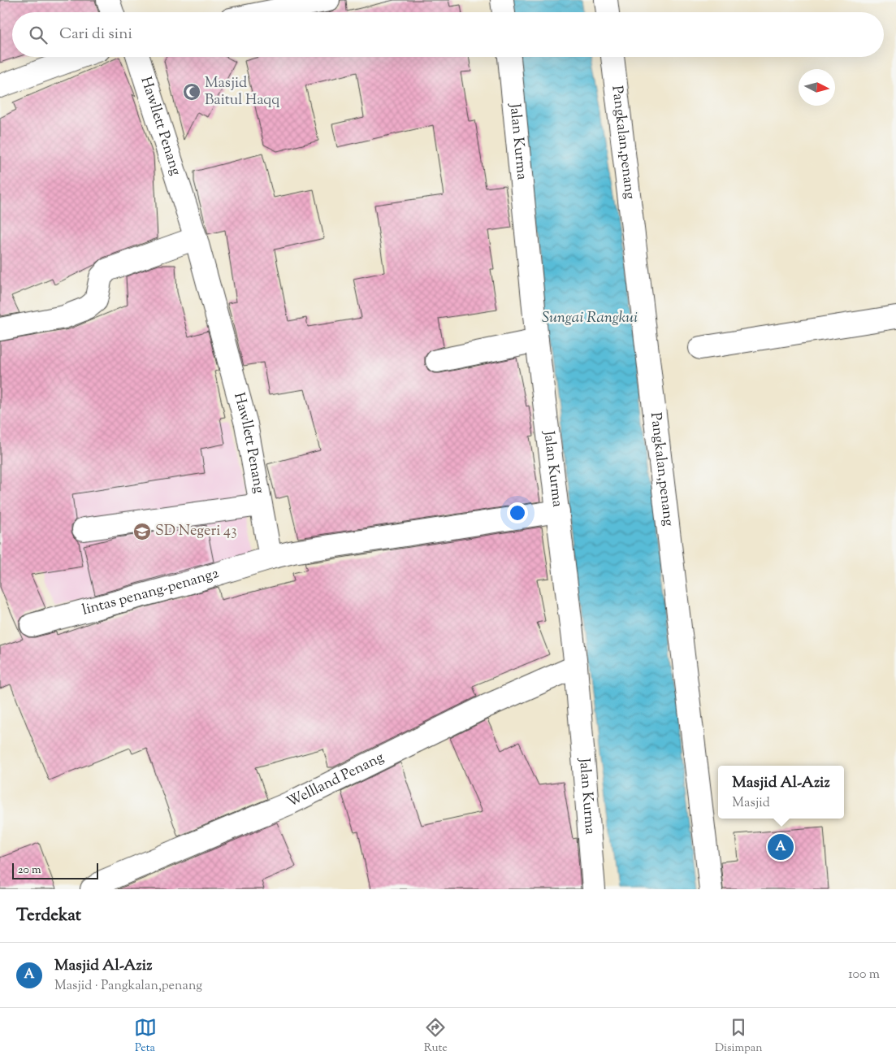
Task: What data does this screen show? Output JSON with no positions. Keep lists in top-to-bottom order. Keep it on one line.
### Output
{"streets":{"street":["Hawllett Penang","Jalan Kurma","Pangkalan,penang","lintas penang-penang2","Wellland Penang"]},"crossings":[["Hawllett Penang","lintas penang-penang2"],["Jalan Kurma","Wellland Penang"]],"water":["Sungai Rangkui"],"places":{"mosque":["Masjid Baitul Haqq"],"school or university":["SD Negeri 43"]},"scale_bar":"20 m","north":"right","page":{"search":"Cari di sini","popup":["Masjid Al-Aziz","Masjid"],"pins":"A","scale":"20 m","heading":"Terdekat","list":[{"mark":"A","name":"Masjid Al-Aziz","note":"Masjid · Pangkalan,penang","value":"100 m"}],"nav":["Peta","Rute","Disimpan"]}}
